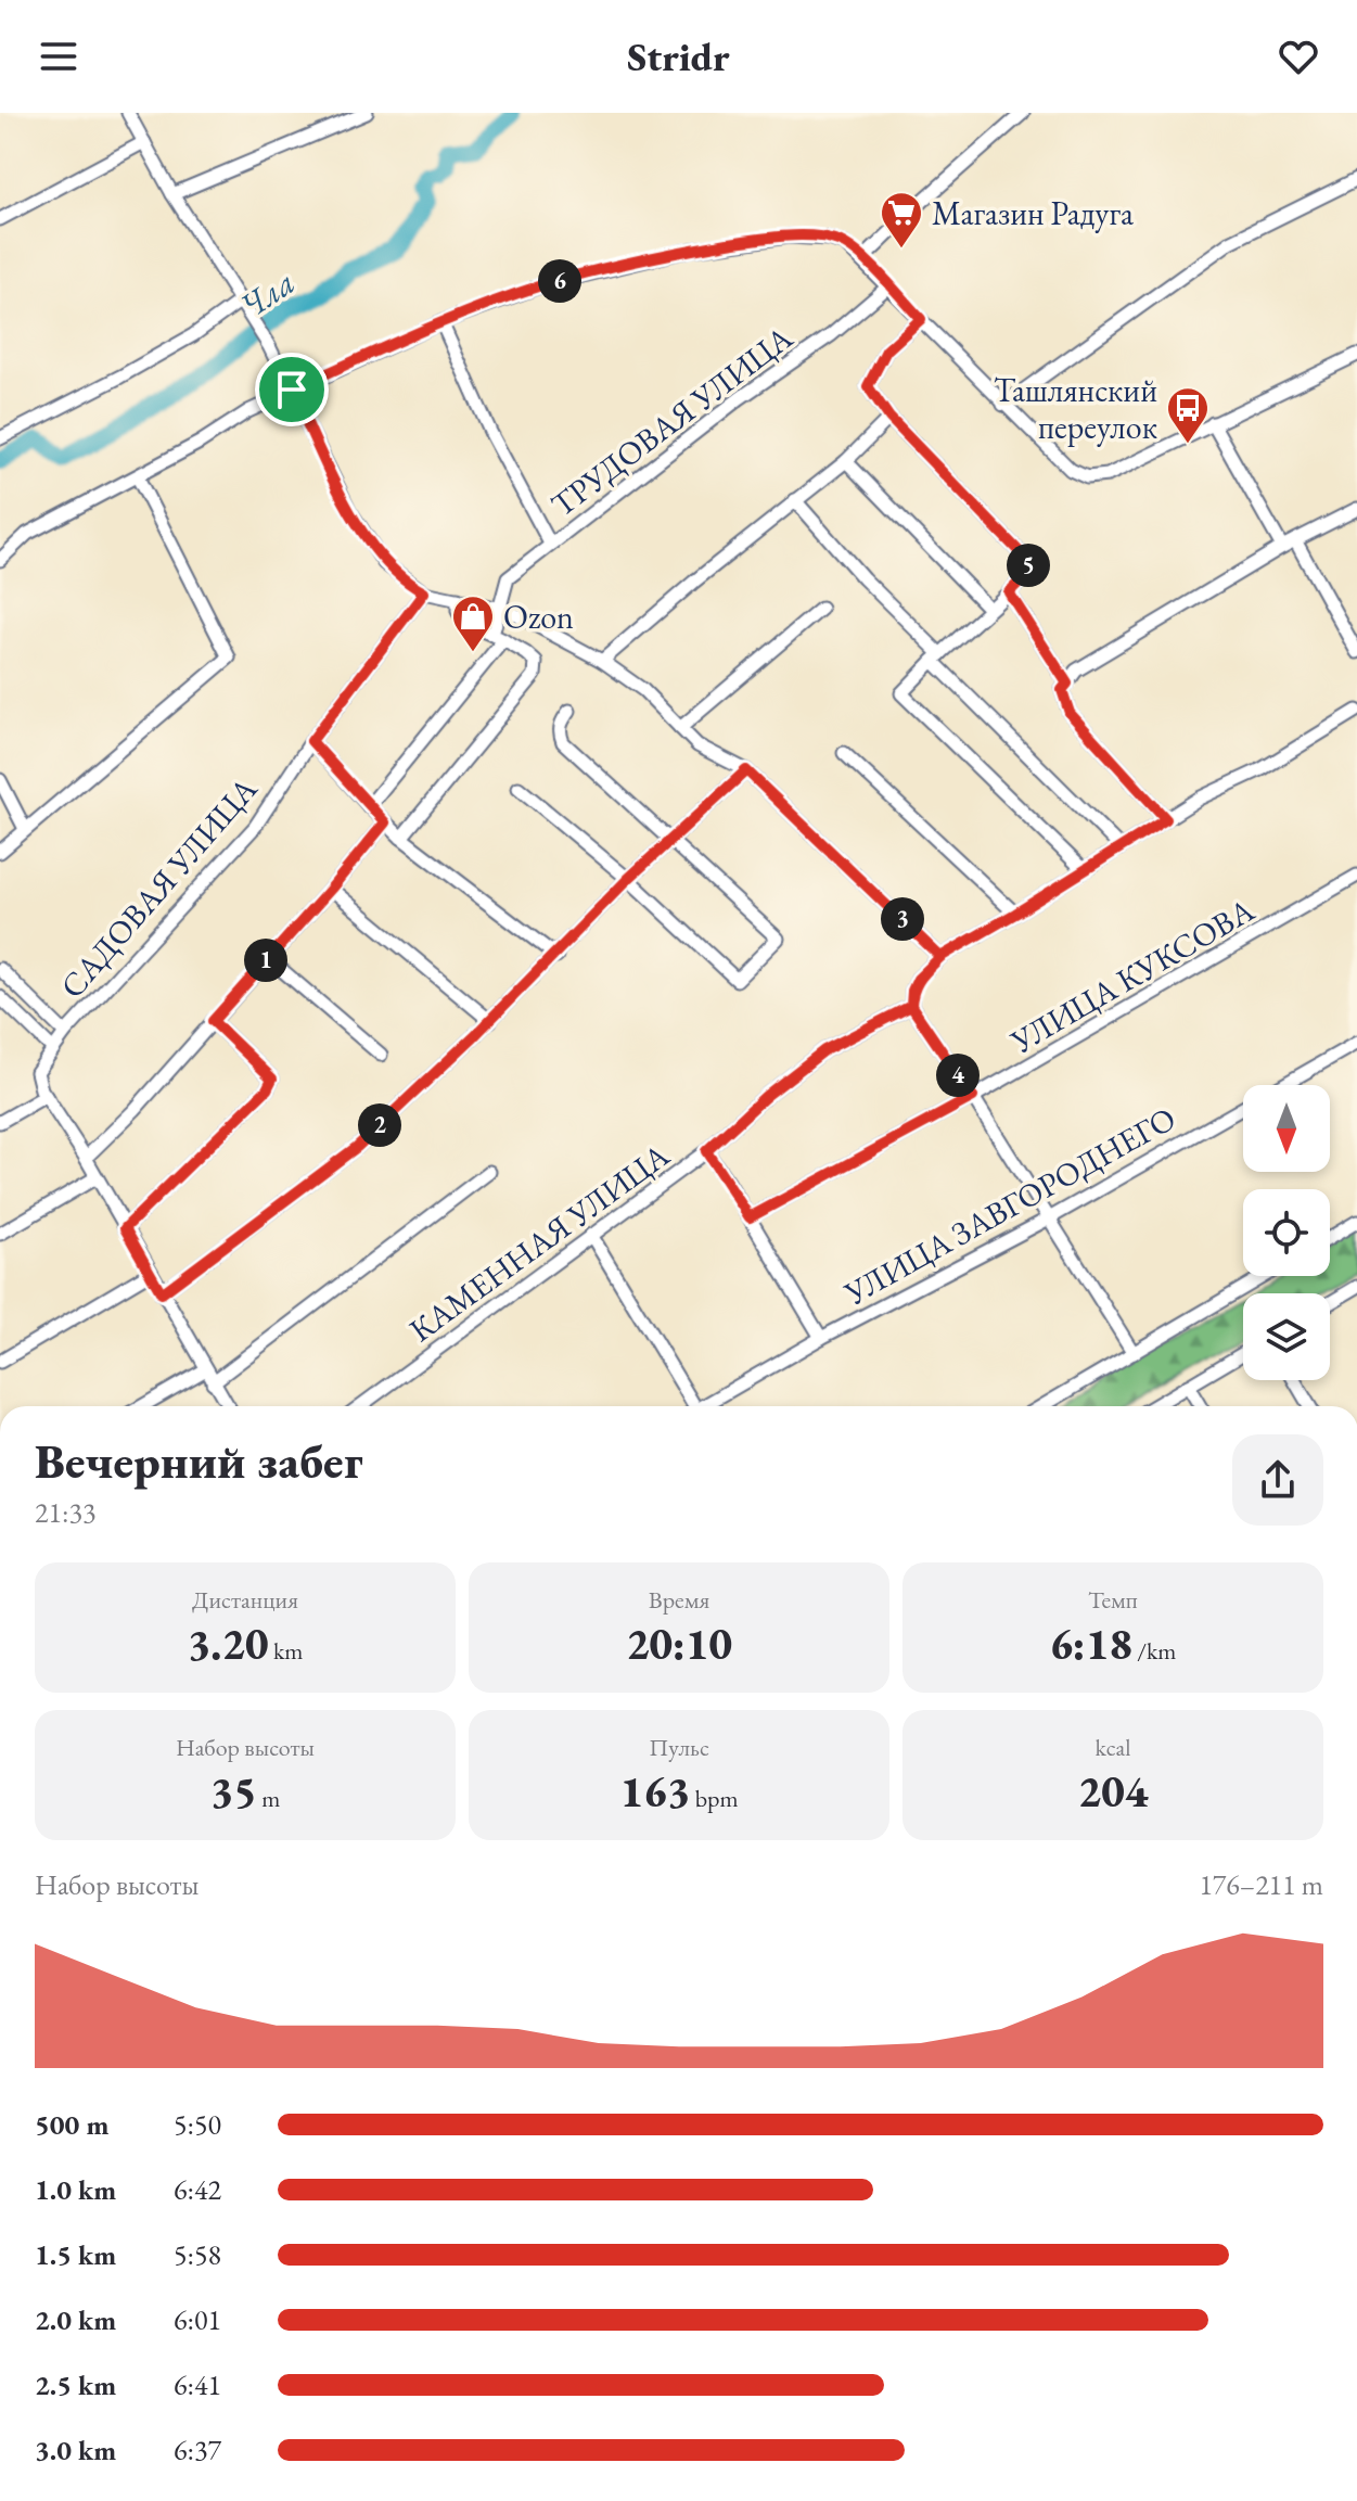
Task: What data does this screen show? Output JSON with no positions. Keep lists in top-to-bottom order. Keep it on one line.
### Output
{"streets":{"street":["ТРУДОВАЯ УЛИЦА","САДОВАЯ УЛИЦА","УЛИЦА КУКСОВА","УЛИЦА ЗАВГОРОДНЕГО","КАМЕННАЯ УЛИЦА"]},"water":["Чла"],"places":{"supermarket":["Магазин Радуга"],"bus stop":["Ташлянский переулок"],"shop":["Ozon"]},"north":"bottom","page":{"header":"Stridr","pins":["6","5","3","1","4","2"],"heading":["Вечерний забег","21:33"],"stats":[["Дистанция","3.20 km"],["Время","20:10"],["Темп","6:18 /km"],["Набор высоты","35 m"],["Пульс","163 bpm"],["kcal","204"]],"chart":["Набор высоты","176–211 m"],"list":[{"name":"500 m","note":"5:50"},{"name":"1.0 km","note":"6:42"},{"name":"1.5 km","note":"5:58"},{"name":"2.0 km","note":"6:01"},{"name":"2.5 km","note":"6:41"},{"name":"3.0 km","note":"6:37"}]}}
